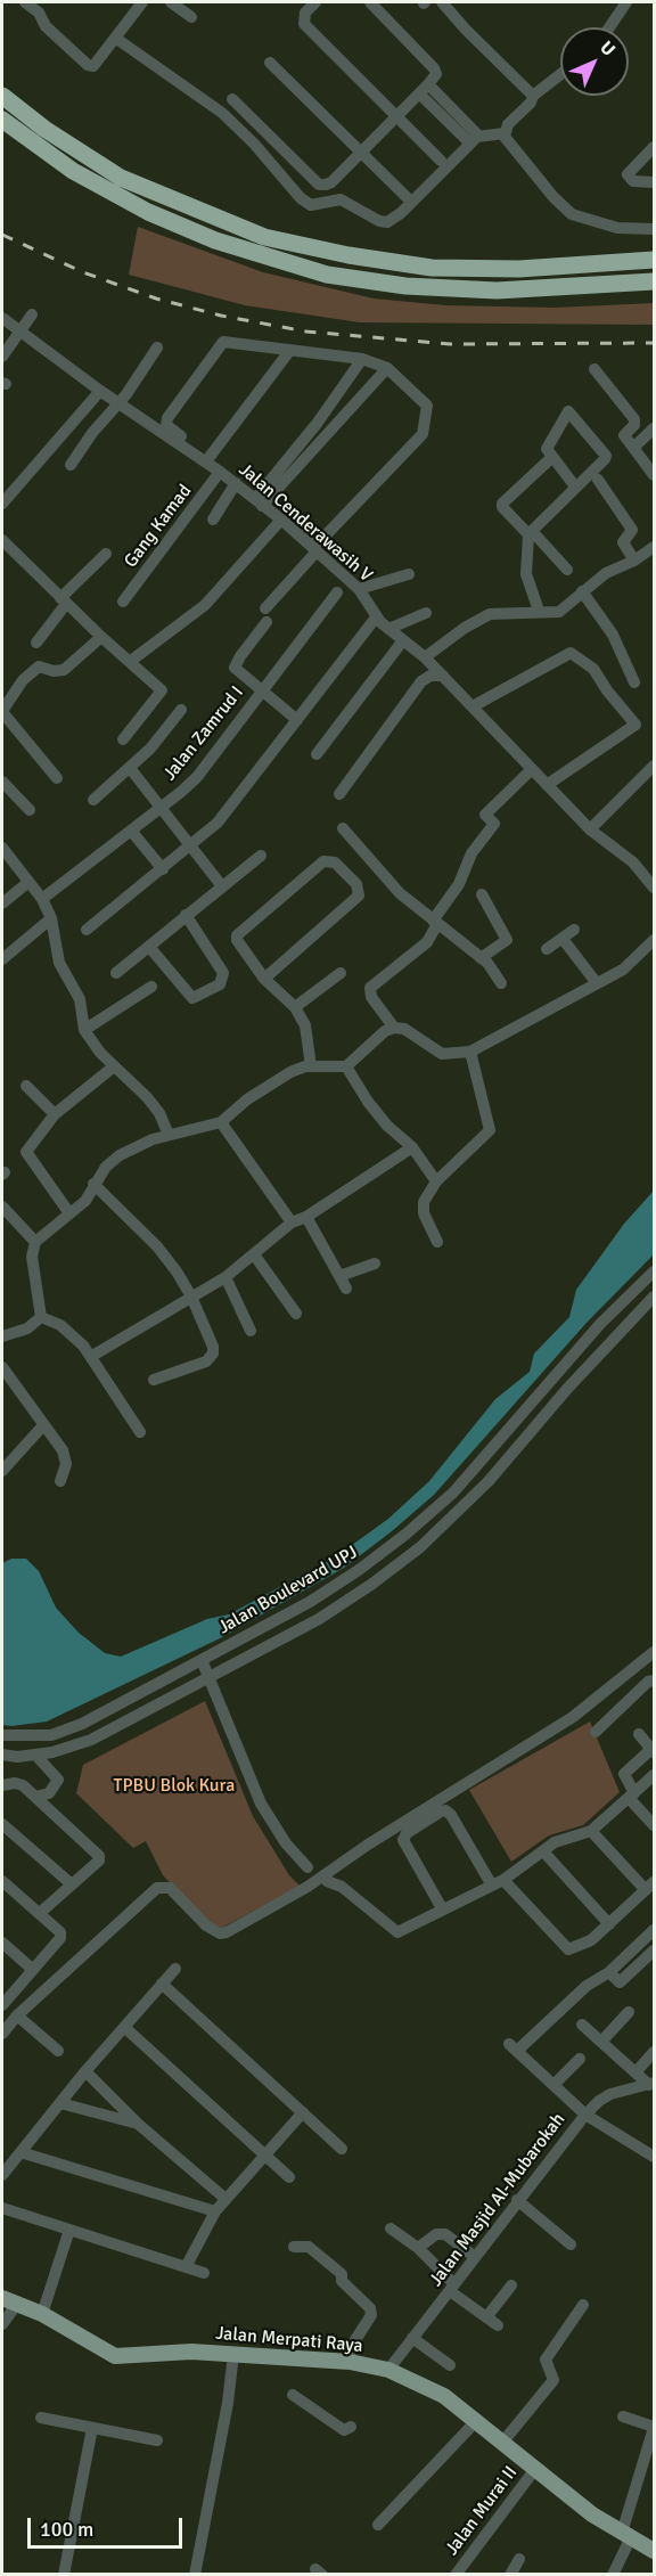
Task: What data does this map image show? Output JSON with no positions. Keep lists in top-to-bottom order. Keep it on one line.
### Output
{"streets":{"main road":["Jalan Merpati Raya"],"street":["Jalan Cenderawasih V","Gang Kamad","Jalan Zamrud I","Jalan Boulevard UPJ","Jalan Masjid Al-Mubarokah","Jalan Murai II"]},"crossings":[["Jalan Cenderawasih V","Gang Kamad"],["Jalan Masjid Al-Mubarokah","Jalan Merpati Raya"],["Jalan Merpati Raya","Jalan Murai II"]],"parks":["TPBU Blok Kura"],"scale_bar":"100 m","north":"top right"}
